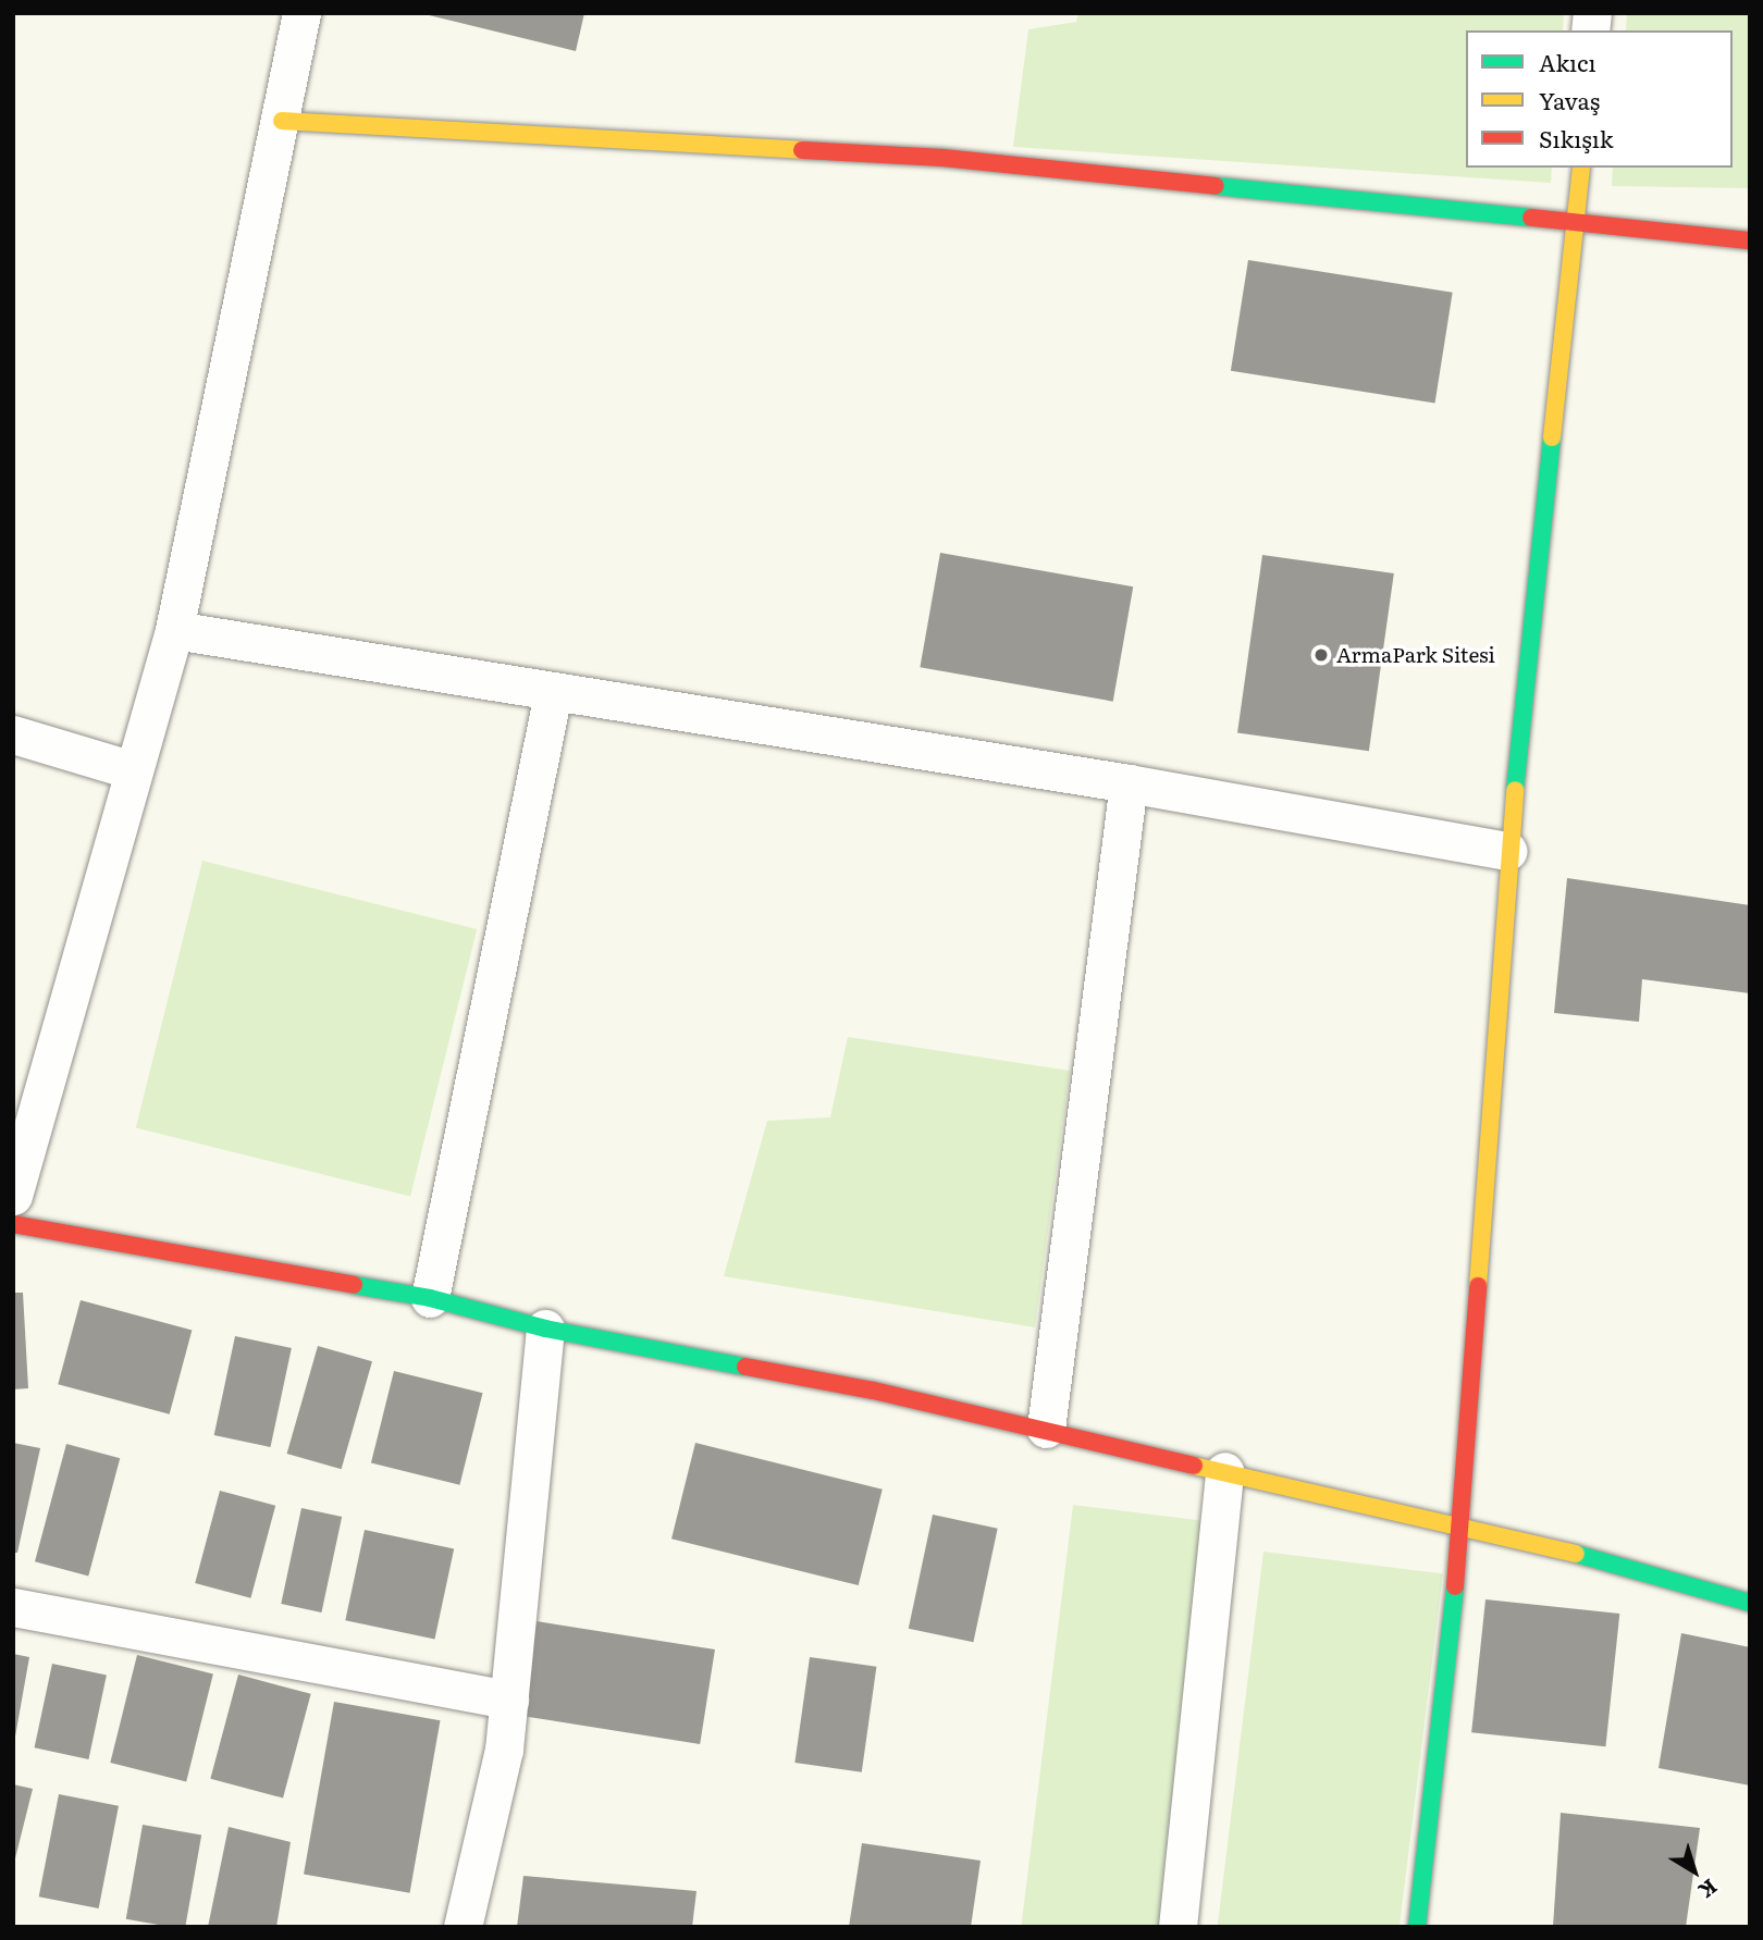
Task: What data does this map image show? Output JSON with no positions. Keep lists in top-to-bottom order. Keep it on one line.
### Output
{"places":["ArmaPark Sitesi"],"legend":["Akıcı","Yavaş","Sıkışık"],"north":"bottom right"}
